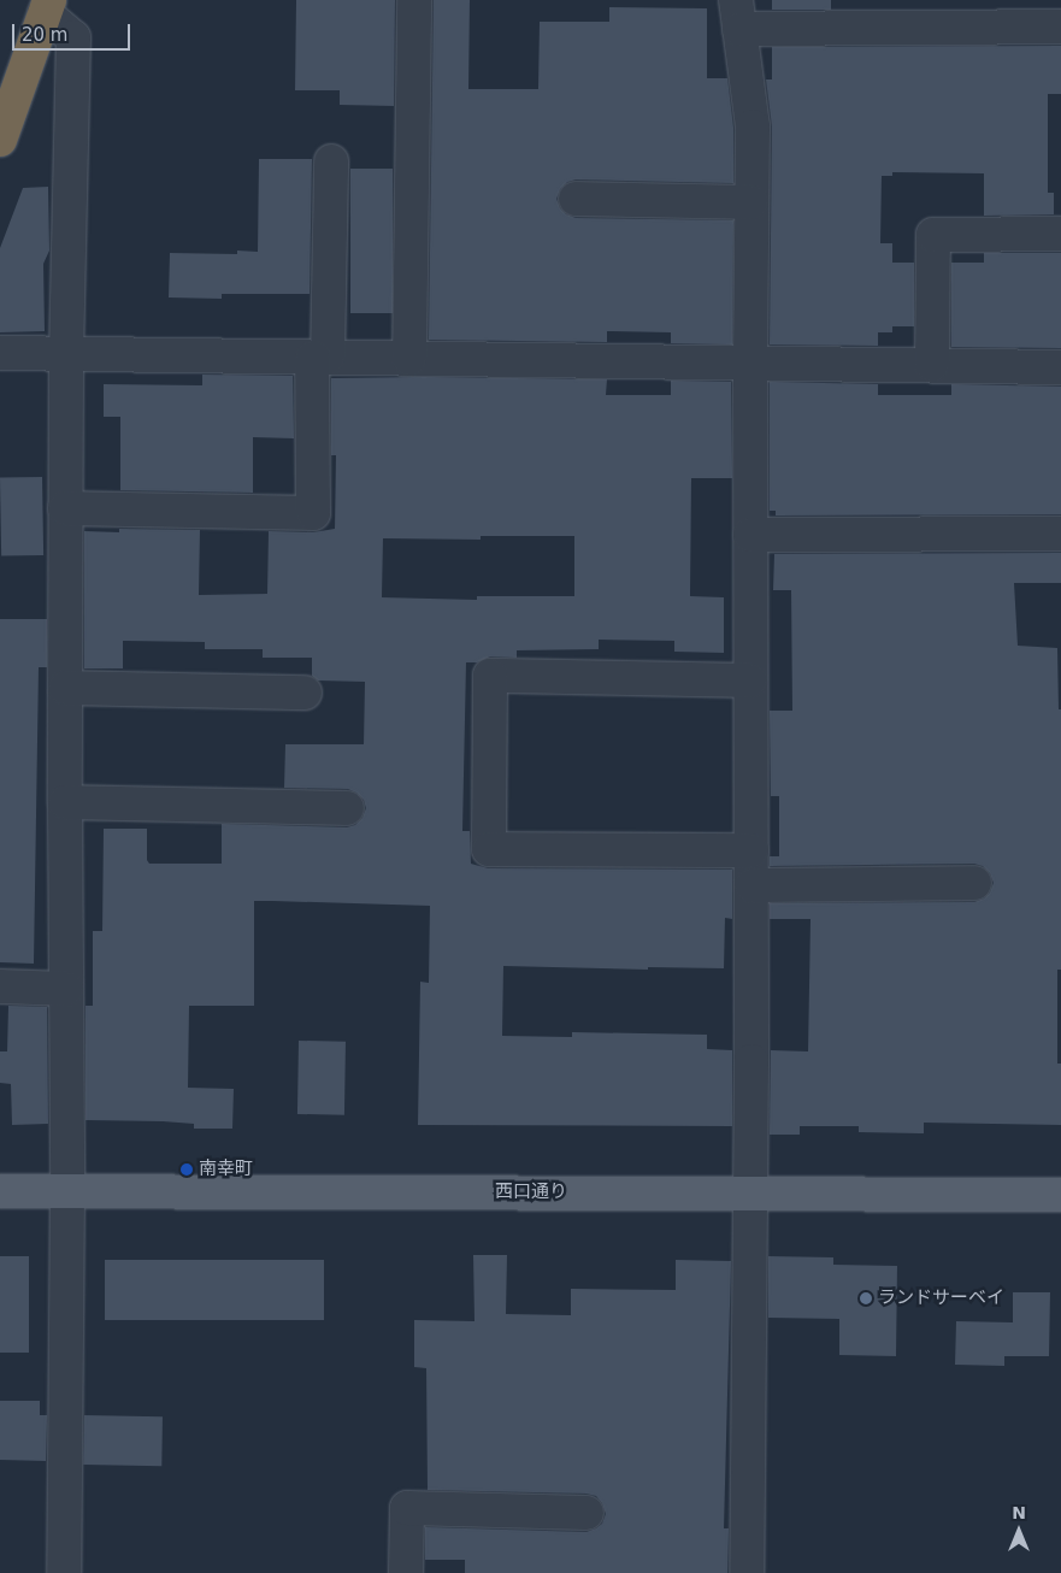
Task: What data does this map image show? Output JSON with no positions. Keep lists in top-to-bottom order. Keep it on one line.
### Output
{"streets":{"main road":["西口通り"]},"places":["南幸町","ランドサーベイ"],"scale_bar":"20 m","north":"top"}
